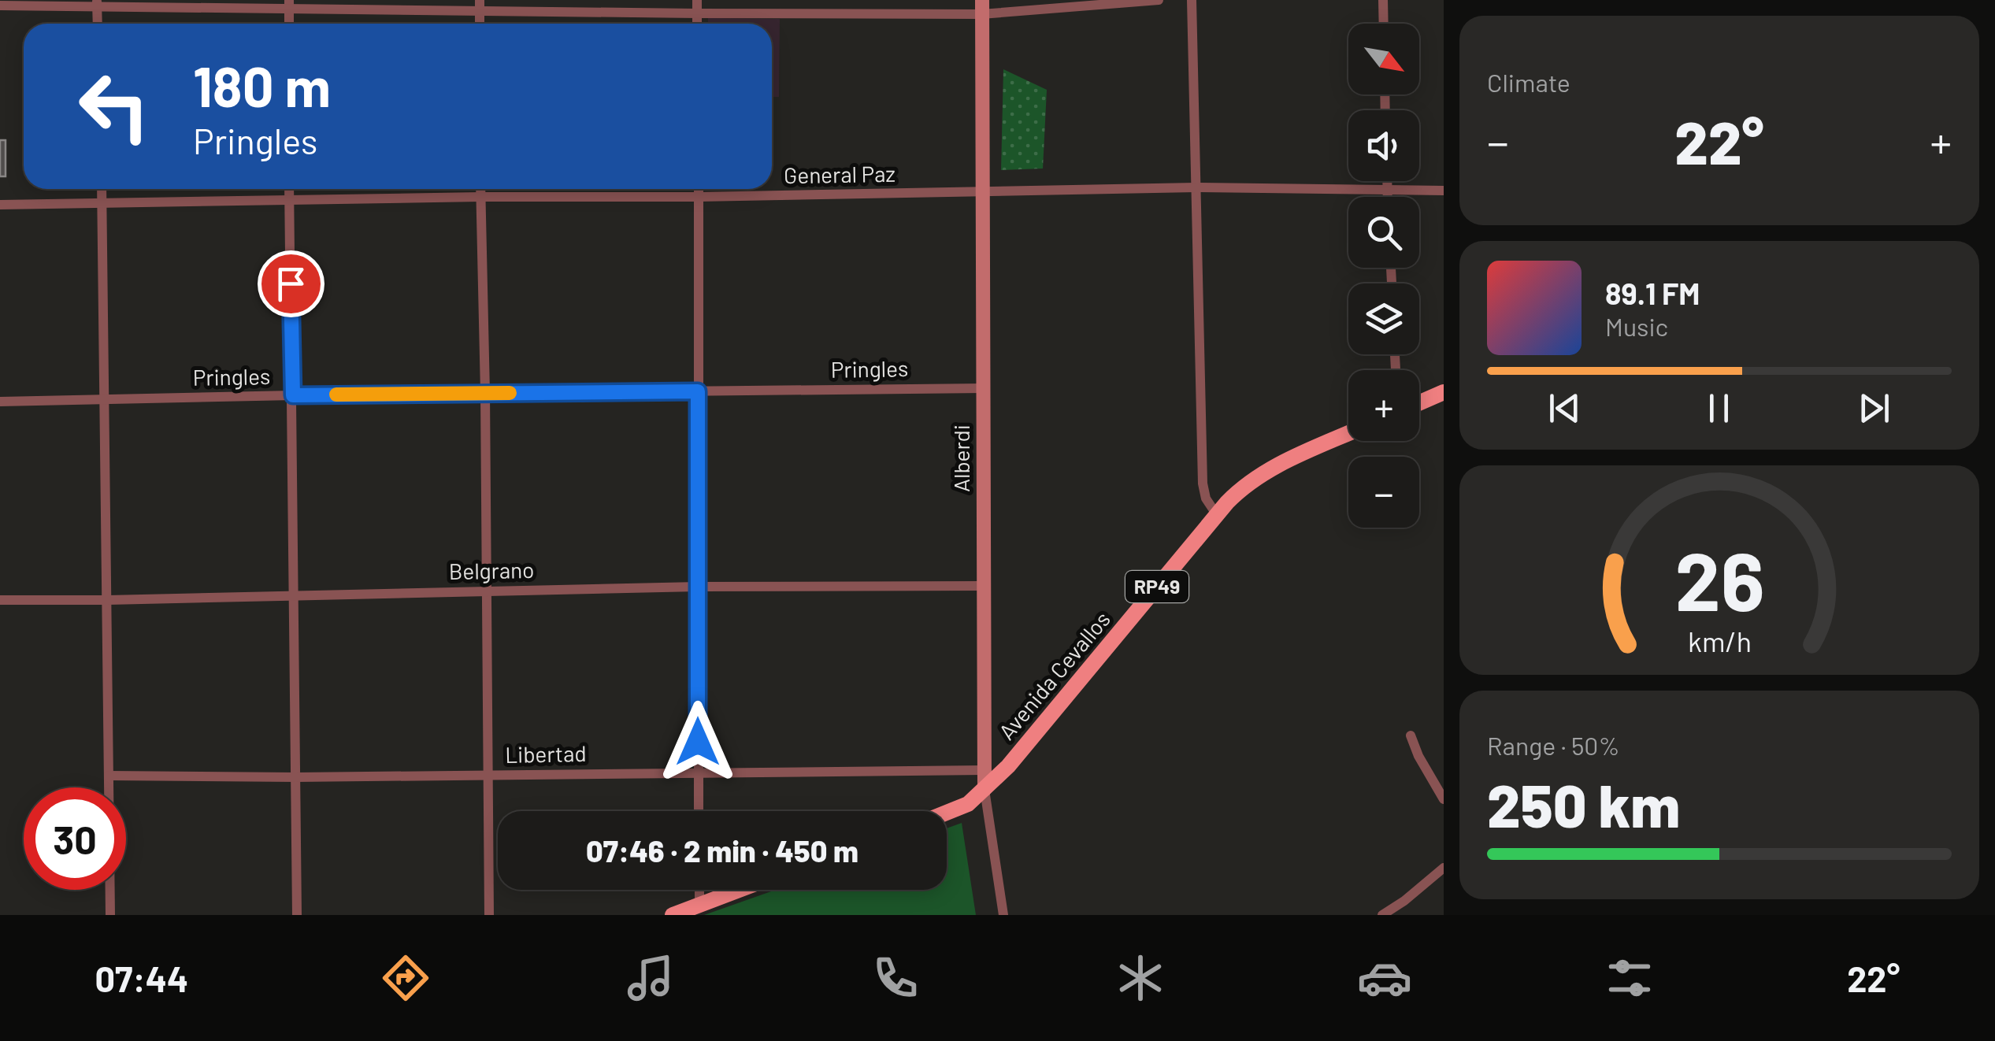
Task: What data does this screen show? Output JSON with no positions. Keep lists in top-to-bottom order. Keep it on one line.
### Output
{"streets":{"main road":["RP49","Avenida Cevallos"],"street":["General Paz","Pringles","Alberdi","Belgrano","Libertad"]},"crossings":[["General Paz","Alberdi"],["Pringles","Alberdi"],["Alberdi","Belgrano"],["Alberdi","Avenida Cevallos"],["Alberdi","Libertad"]],"north":"bottom right","page":{"tile":["Climate",["Range · 50%","250 km"]],"map_buttons":["+","−"],"turn":["180 m","Pringles"],"heat":["−","22°","+"],"song":["89.1 FM","Music"],"limit":"30","trip":"07:46 · 2 min · 450 m","tabs":["07:44","22°"],"gauge":["26","km/h"]}}
